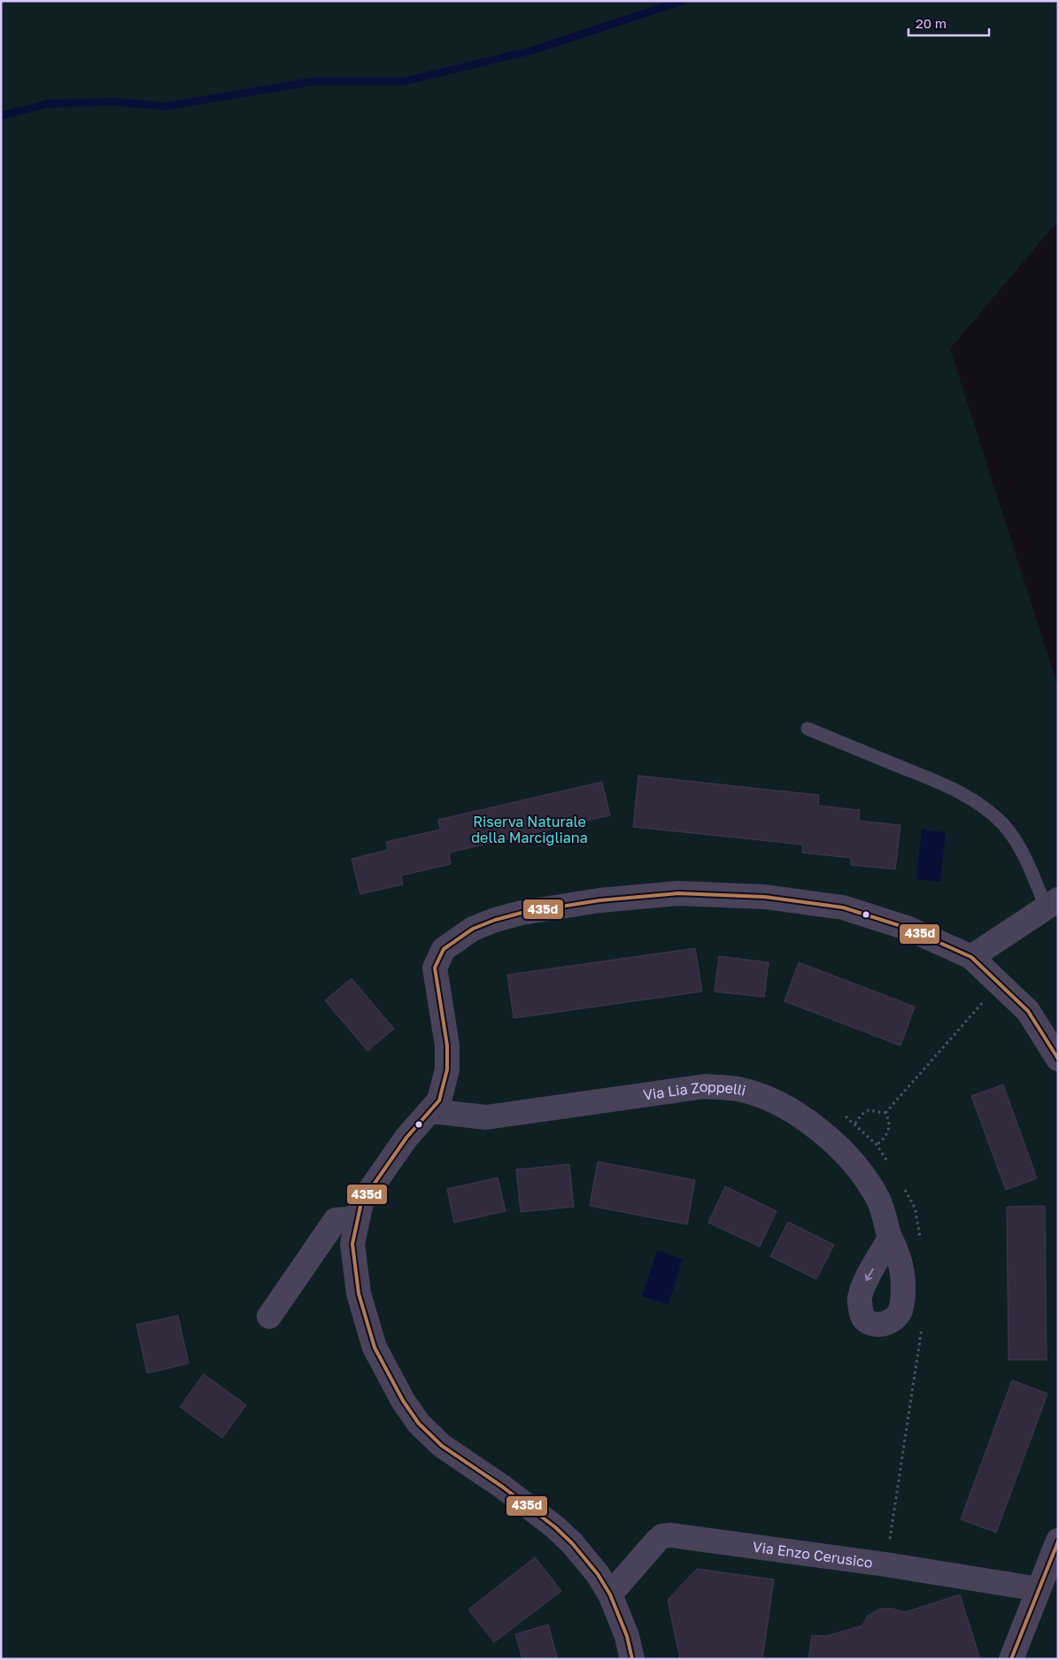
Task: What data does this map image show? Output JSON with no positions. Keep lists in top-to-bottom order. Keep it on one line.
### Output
{"streets":{"street":["Via Lia Zoppelli","Via Enzo Cerusico"]},"parks":["Riserva Naturale della Marcigliana"],"lines":["transit line 435d"],"scale_bar":"20 m"}
